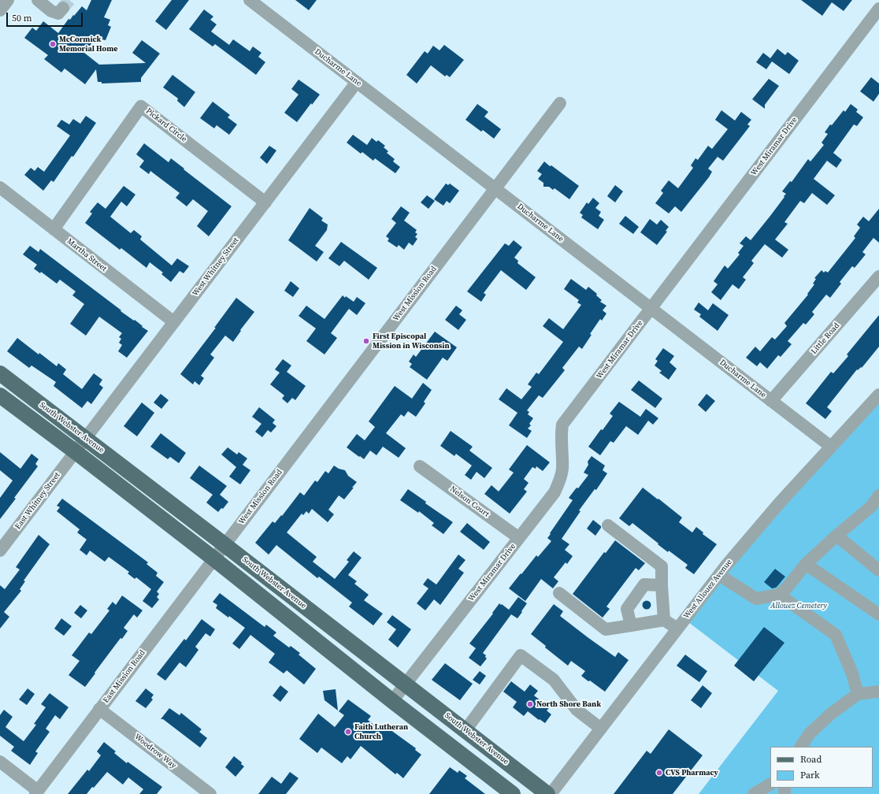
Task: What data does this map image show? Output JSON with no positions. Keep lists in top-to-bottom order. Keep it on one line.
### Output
{"streets":{"main road":["South Webster Avenue"],"street":["Ducharme Lane","Pickard Circle","West Miramar Drive","Martha Street","West Whitney Street","West Mission Road","Little Road","East Whitney Street","Nelson Court","West Allouez Avenue","East Mission Road","Woodrow Way"]},"crossings":[["Ducharme Lane","West Miramar Drive"],["Ducharme Lane","West Whitney Street"],["Ducharme Lane","West Mission Road"],["Ducharme Lane","Little Road"],["Ducharme Lane","West Allouez Avenue"],["Pickard Circle","Martha Street"],["Pickard Circle","West Whitney Street"],["West Miramar Drive","South Webster Avenue"],["West Miramar Drive","Nelson Court"],["Martha Street","West Whitney Street"],["West Whitney Street","South Webster Avenue"],["West Whitney Street","East Whitney Street"],["West Mission Road","South Webster Avenue"],["West Mission Road","East Mission Road"],["East Mission Road","Woodrow Way"]],"parks":["Allouez Cemetery"],"places":["McCormick Memorial Home","First Episcopal Mission in Wisconsin","North Shore Bank","Faith Lutheran Church","CVS Pharmacy"],"legend":["Road","Park"],"scale_bar":"50 m"}
